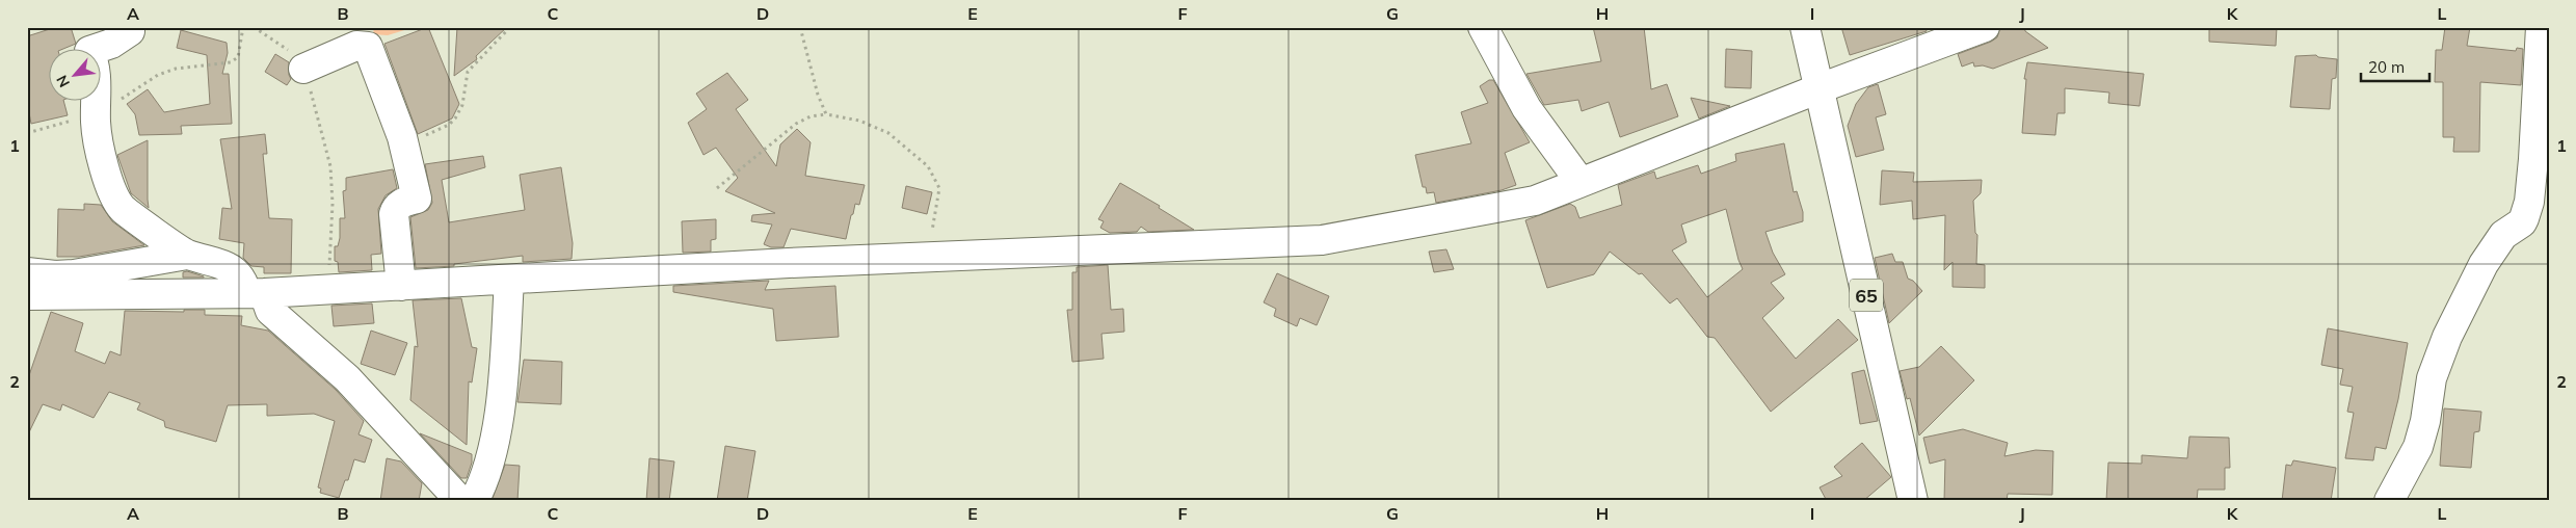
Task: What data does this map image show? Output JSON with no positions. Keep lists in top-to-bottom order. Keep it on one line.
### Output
{"streets":{"street":["65"]},"scale_bar":"20 m","north":"bottom left","grid":{"columns":["A","B","C","D","E","F","G","H","I","J","K","L"],"rows":["1","2"]}}
